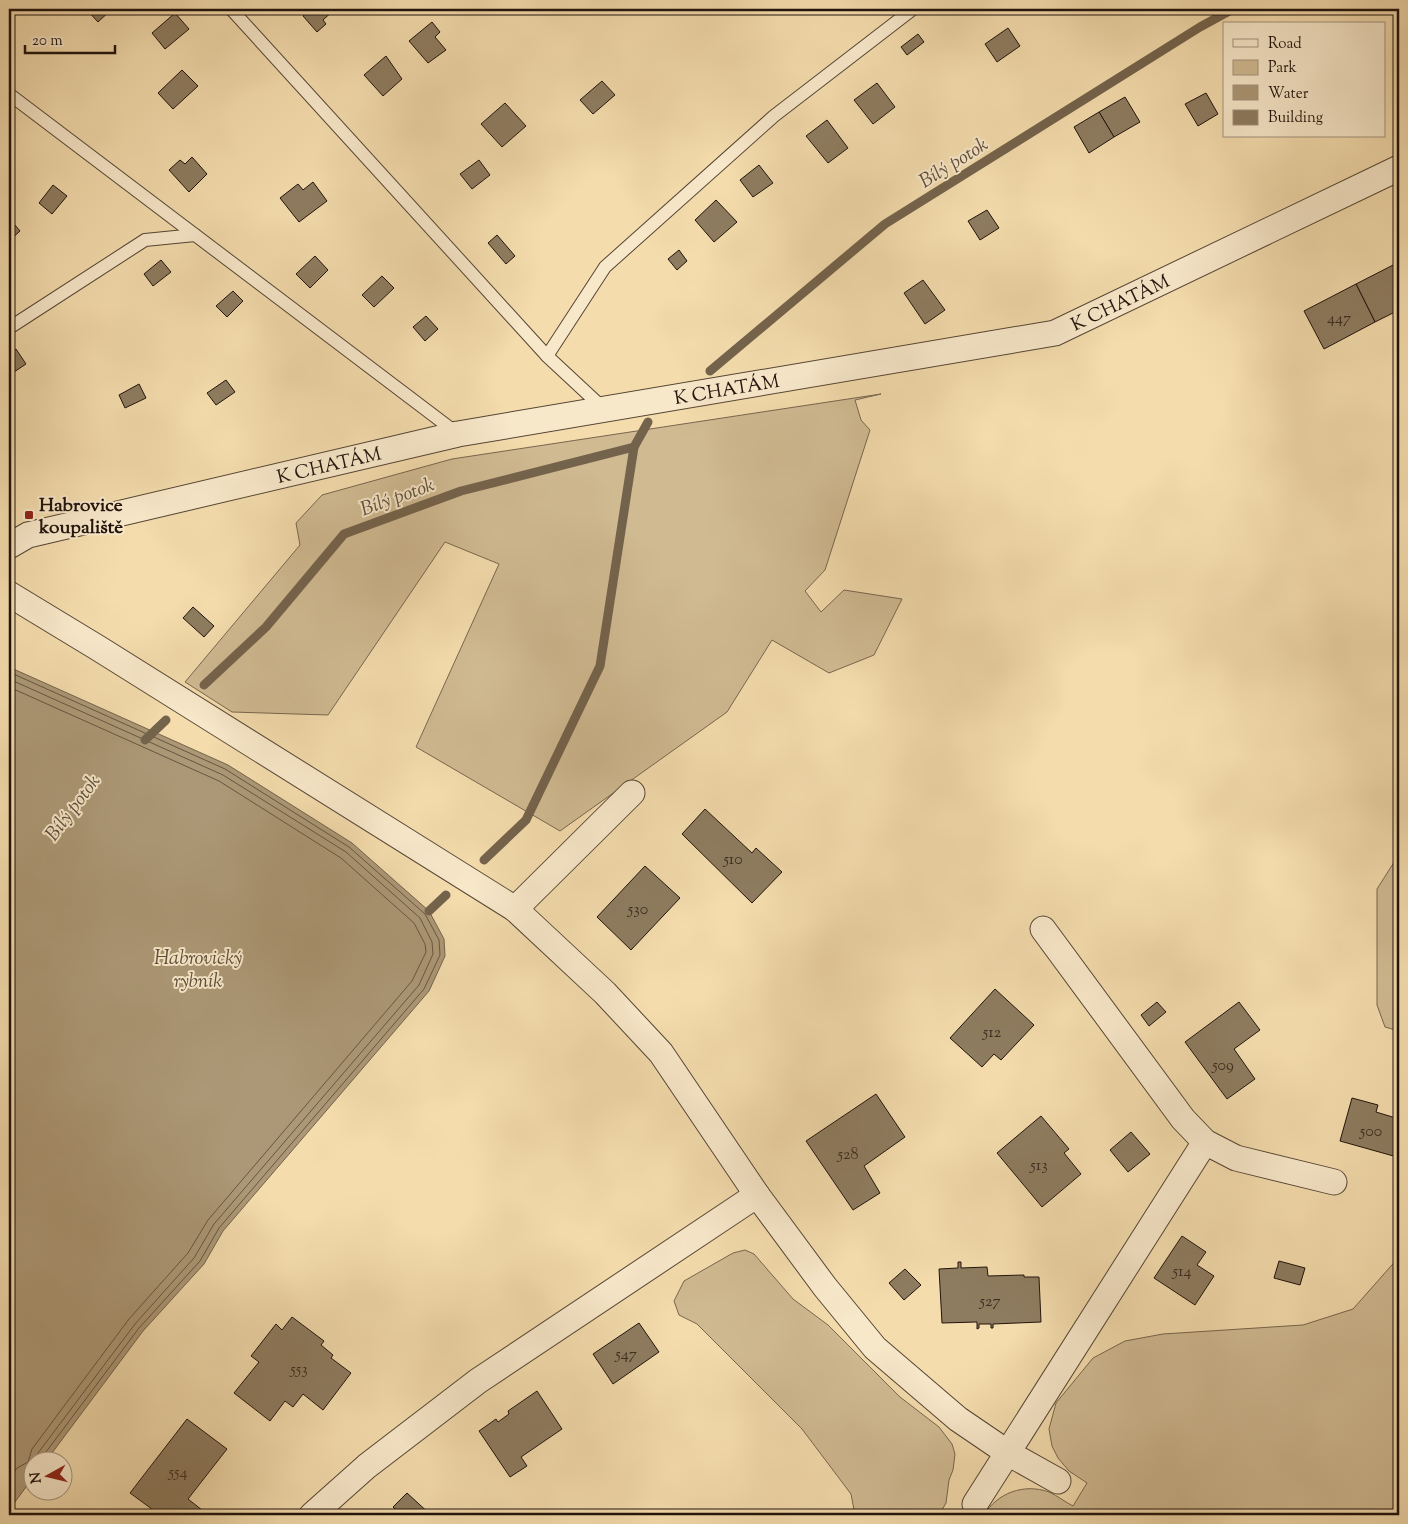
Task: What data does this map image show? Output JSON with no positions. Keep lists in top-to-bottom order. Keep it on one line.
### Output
{"streets":{"street":["K CHATÁM"]},"water":["Bílý potok","Habrovický rybník"],"places":{"transit":["Habrovice koupaliště"]},"house_numbers":["447","510","530","512","509","500","528","513","514","527","547","553","554"],"legend":["Road","Park","Water","Building"],"scale_bar":"20 m","north":"left"}
